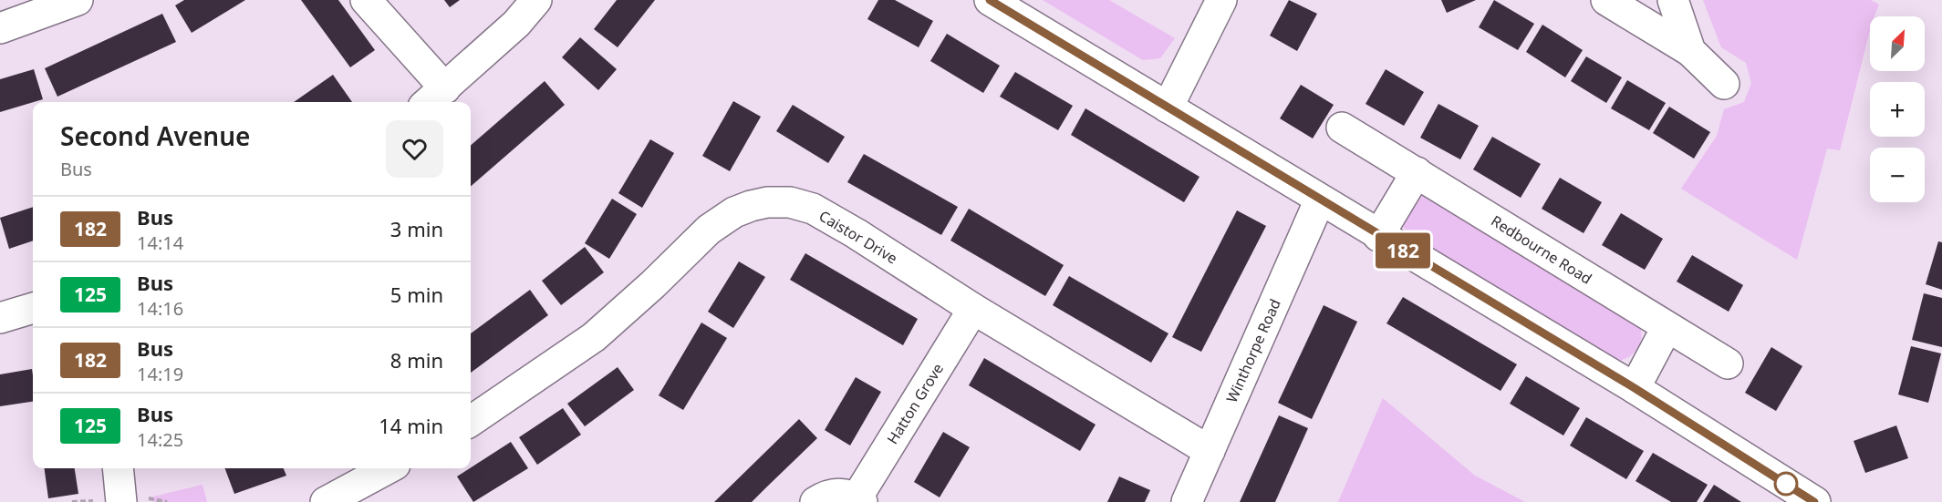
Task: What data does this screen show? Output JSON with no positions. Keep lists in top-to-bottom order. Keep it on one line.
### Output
{"streets":{"street":["Caistor Drive","Redbourne Road","Winthorpe Road","Hatton Grove"]},"crossings":[["Caistor Drive","Winthorpe Road"],["Caistor Drive","Hatton Grove"]],"lines":["bus line 182"],"north":"top right","page":{"on_map":"182","map_buttons":["+","−"],"heading":["Second Avenue","Bus"],"list":[{"mark":"182","name":"Bus","note":"14:14","value":"3 min"},{"mark":"125","name":"Bus","note":"14:16","value":"5 min"},{"mark":"182","name":"Bus","note":"14:19","value":"8 min"},{"mark":"125","name":"Bus","note":"14:25","value":"14 min"}]}}
